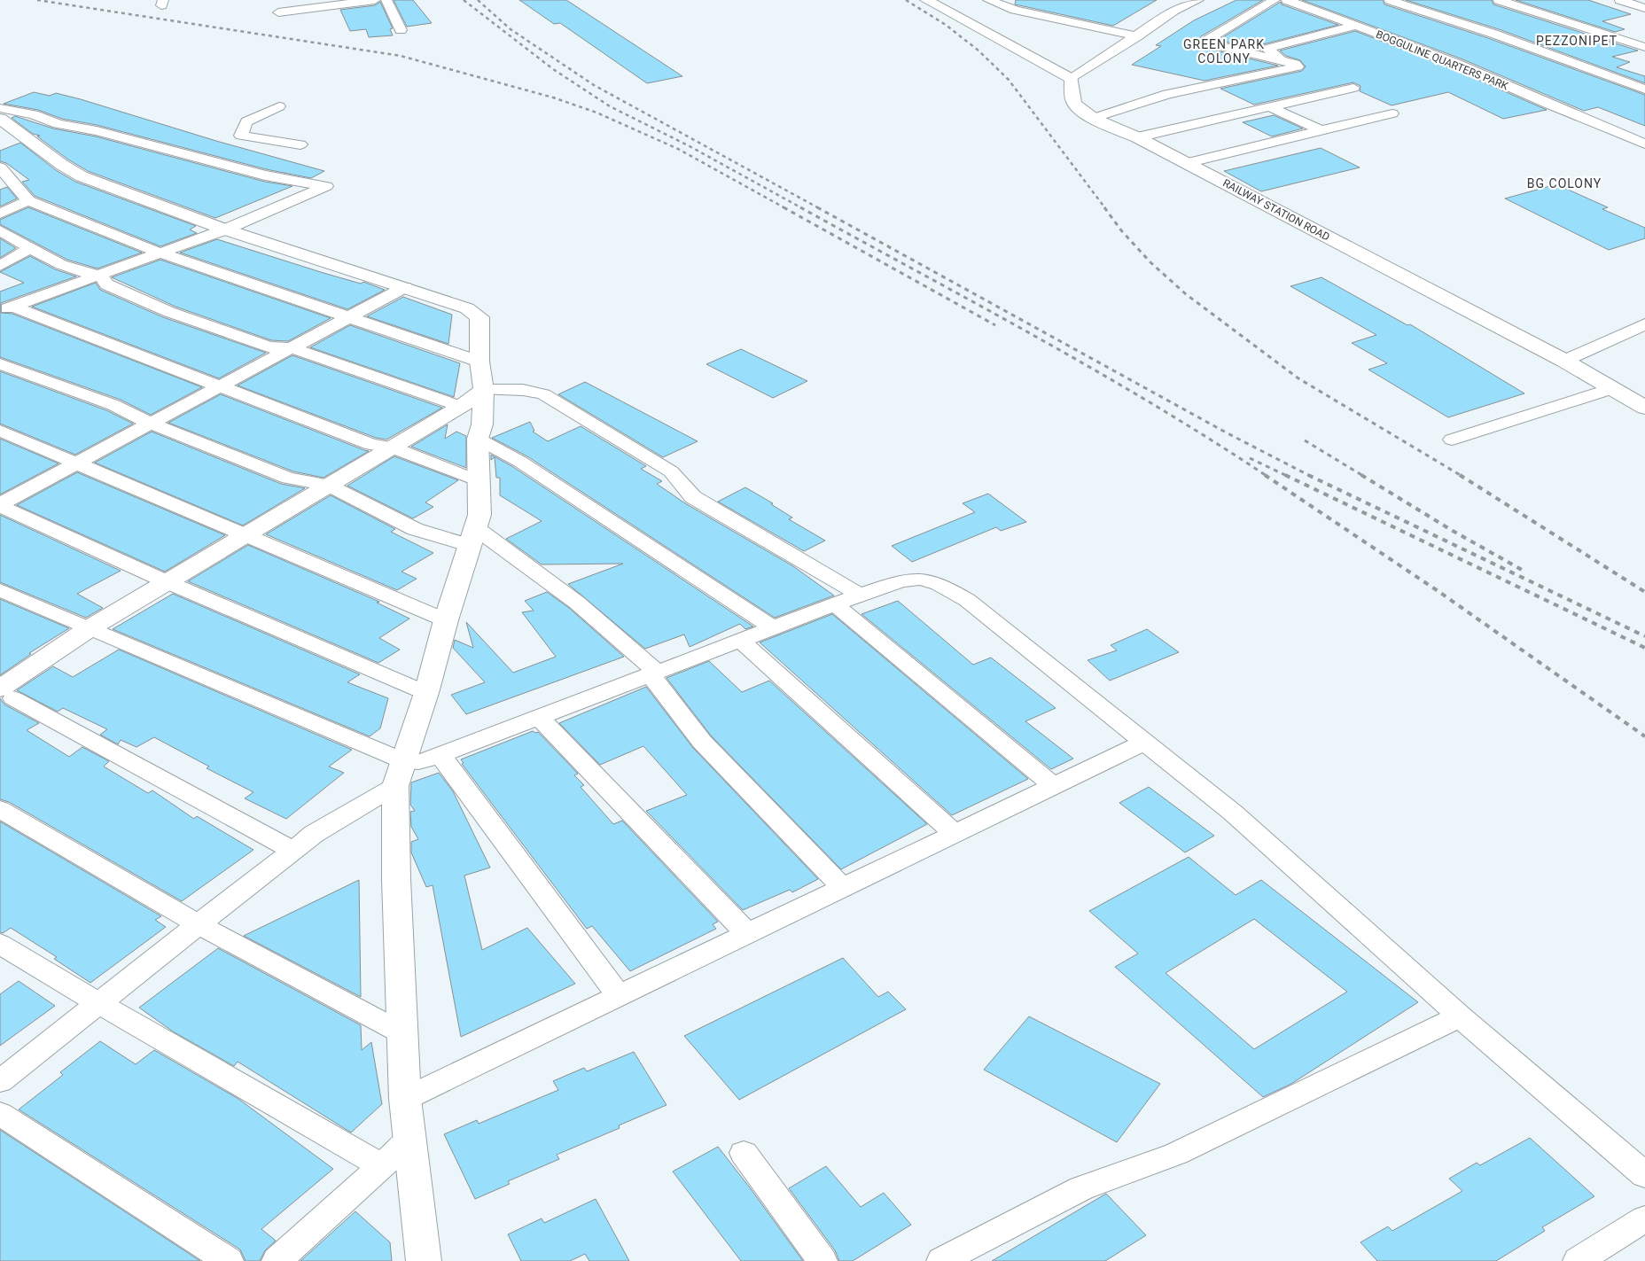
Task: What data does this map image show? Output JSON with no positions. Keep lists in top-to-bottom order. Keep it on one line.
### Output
{"streets":{"street":["BOGGULINE QUARTERS PARK","RAILWAY STATION ROAD"]},"districts":["PEZZONIPET","GREEN PARK COLONY","BG COLONY"]}
